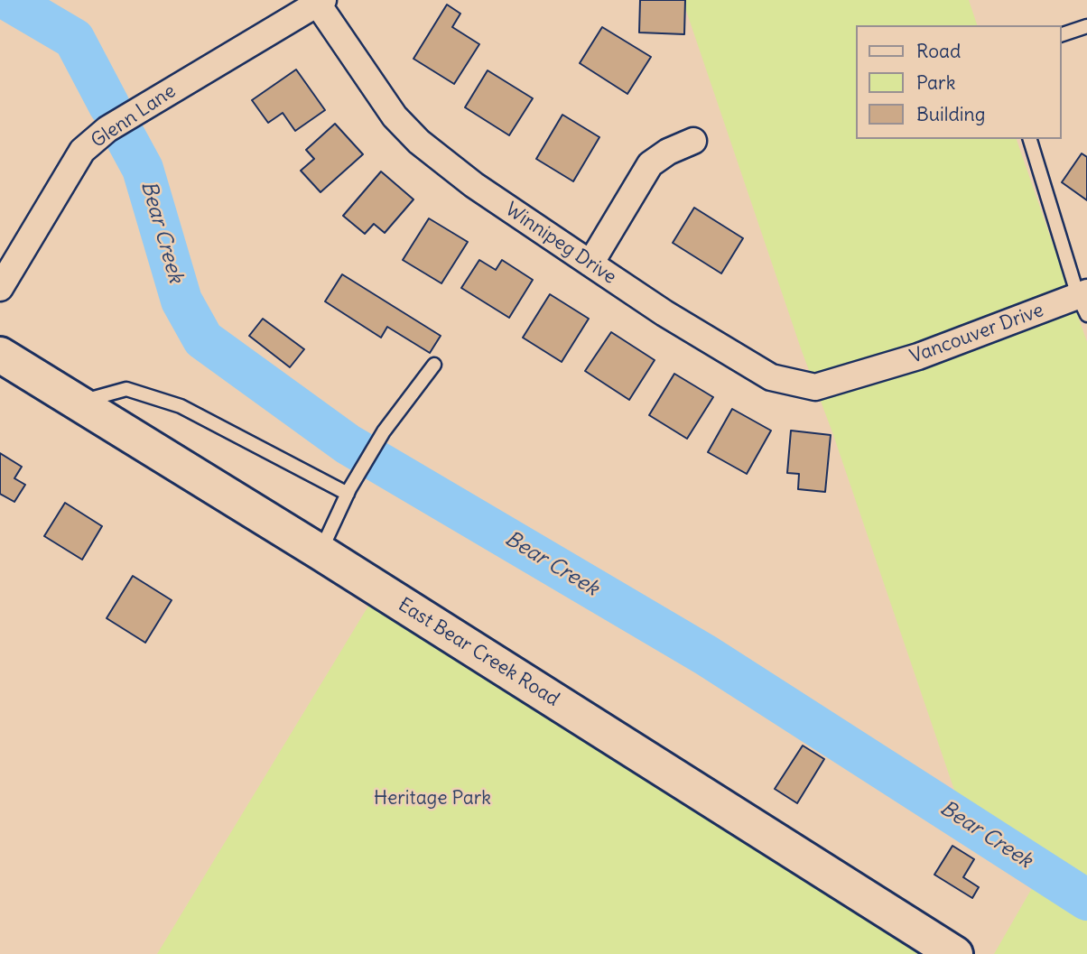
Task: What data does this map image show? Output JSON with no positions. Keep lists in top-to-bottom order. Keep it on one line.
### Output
{"streets":{"main road":["East Bear Creek Road"],"street":["Glenn Lane","Winnipeg Drive","Vancouver Drive"]},"crossings":[["Glenn Lane","Winnipeg Drive"],["Winnipeg Drive","Vancouver Drive"]],"water":["Bear Creek"],"parks":["Heritage Park"],"legend":["Road","Park","Building"]}
